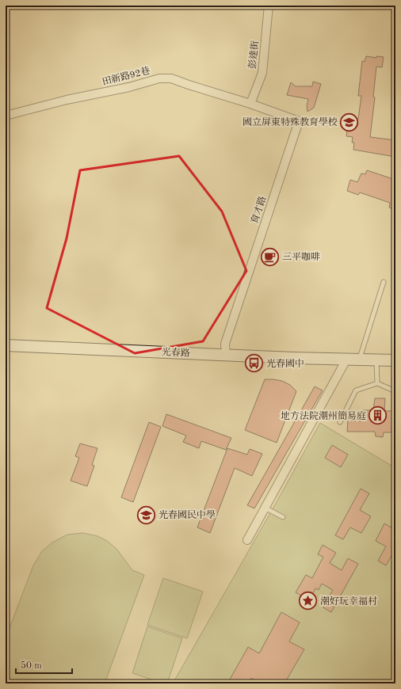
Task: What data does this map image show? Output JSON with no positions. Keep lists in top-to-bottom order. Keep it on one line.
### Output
{"streets":{"main road":["光春路"],"street":["彭達街","田新路92巷","育才路"]},"crossings":[["彭達街","田新路92巷"],["彭達街","育才路"],["田新路92巷","育才路"],["育才路","光春路"]],"places":{"school or university":["國立屏東特殊教育學校","光春國民中學"],"cafe":["三平咖啡"],"bus stop":["光春國中"],"building":["地方法院潮州簡易庭"],"place":["潮好玩幸福村"]},"scale_bar":"50 m"}
